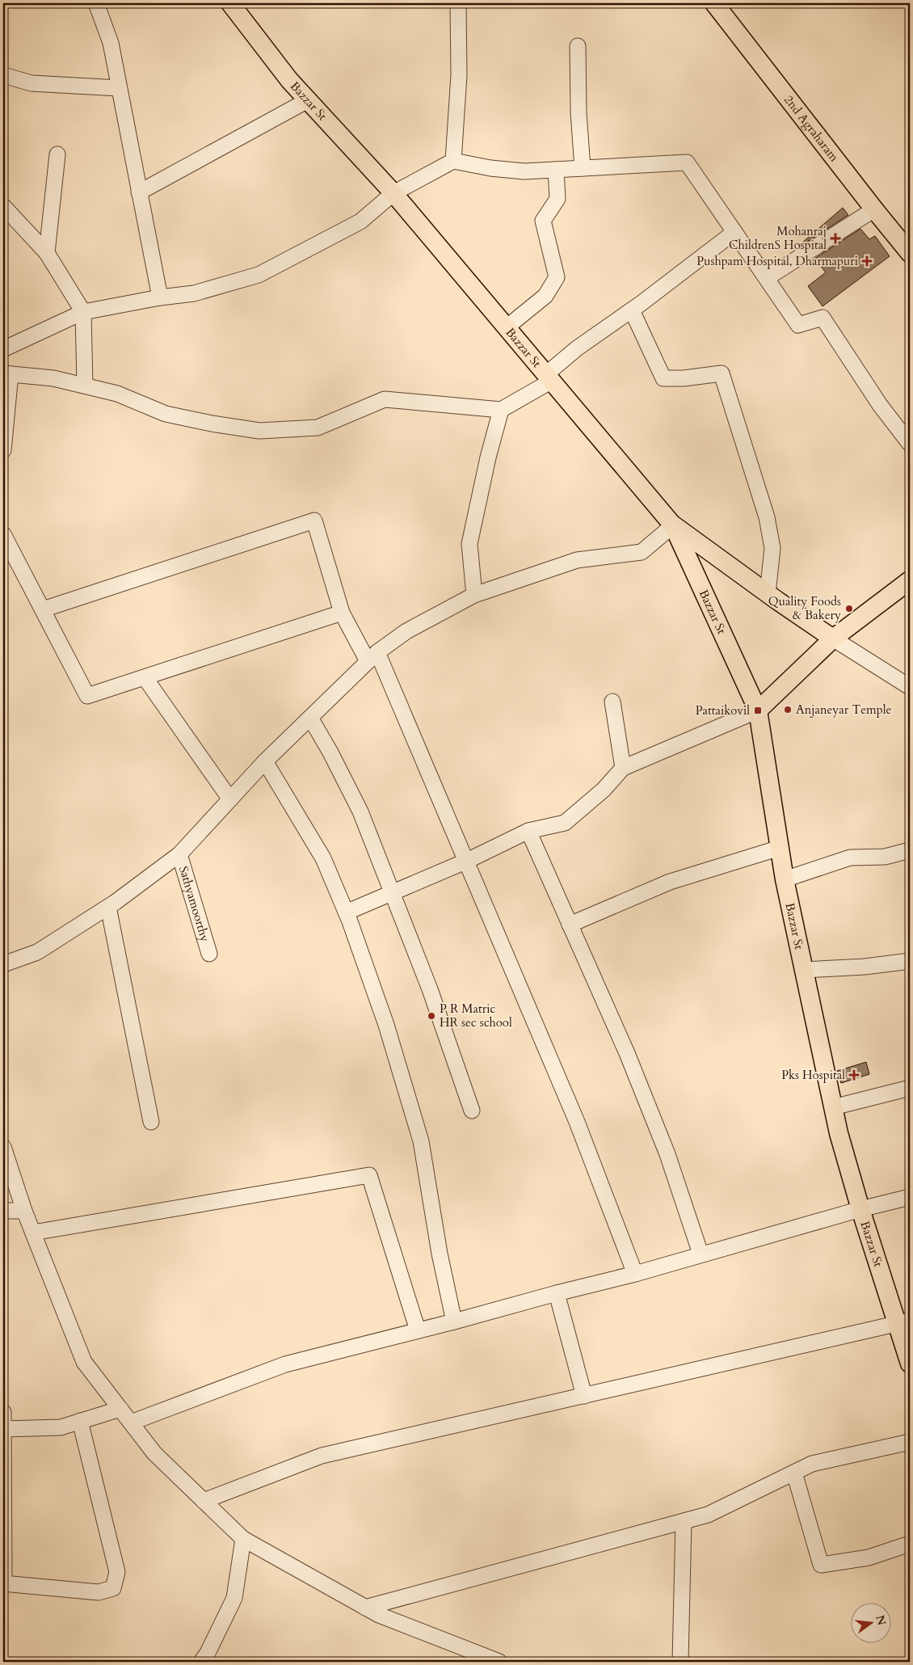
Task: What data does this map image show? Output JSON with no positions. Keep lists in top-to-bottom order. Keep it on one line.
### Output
{"streets":{"main road":["Bazzar St","2nd Agraharam"],"street":["Sathyamoorthy"]},"places":{"health":["Mohanraj ChildrenS Hospital","Pushpam Hospital, Dharmapuri","Pks Hospital"],"other":["Quality Foods & Bakery","Anjaneyar Temple","P R Matric HR sec school"],"transit":["Pattaikovil"]},"north":"right"}
